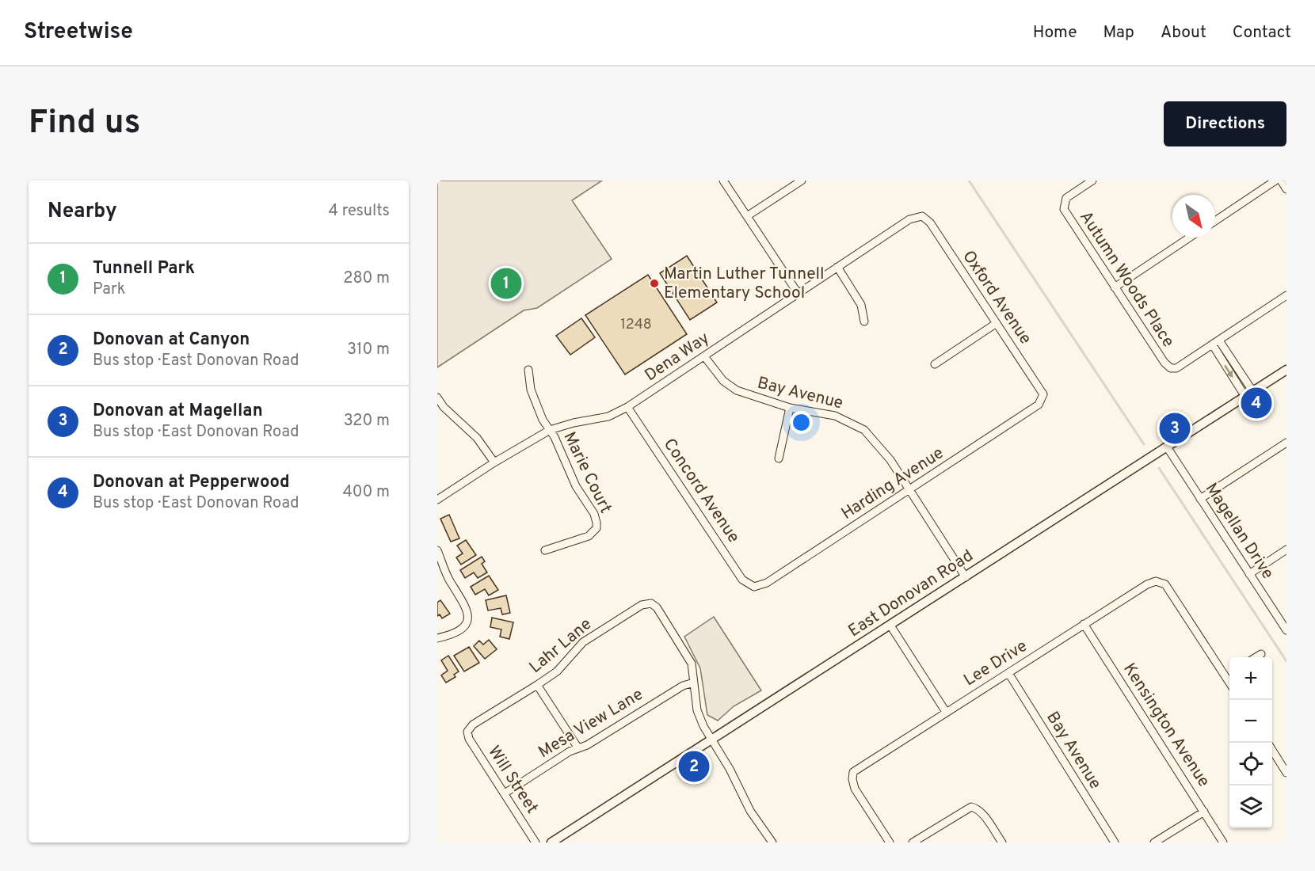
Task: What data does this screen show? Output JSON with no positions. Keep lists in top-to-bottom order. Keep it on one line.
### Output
{"streets":{"street":["Autumn Woods Place","Oxford Avenue","Dena Way","Bay Avenue","Marie Court","Harding Avenue","Concord Avenue","Magellan Drive","East Donovan Road","Lahr Lane","Lee Drive","Mesa View Lane","Kensington Avenue","Will Street"]},"crossings":[["Oxford Avenue","Dena Way"],["Oxford Avenue","Harding Avenue"],["Dena Way","Bay Avenue"],["Dena Way","Marie Court"],["Dena Way","Concord Avenue"],["Bay Avenue","Harding Avenue"],["Bay Avenue","East Donovan Road"],["Bay Avenue","Lee Drive"],["Harding Avenue","Concord Avenue"],["Magellan Drive","East Donovan Road"],["Lahr Lane","Mesa View Lane"],["Lahr Lane","Will Street"],["Lee Drive","Kensington Avenue"],["Mesa View Lane","Will Street"]],"places":["Martin Luther Tunnell Elementary School"],"house_numbers":["1248"],"north":"bottom right","page":{"header":"Streetwise","nav":["Home","Map","About","Contact"],"buttons":"Directions","title":"Find us","heading":["Nearby","4 results"],"list":[{"mark":"1","name":"Tunnell Park","note":"Park","value":"280 m"},{"mark":"2","name":"Donovan at Canyon","note":"Bus stop · East Donovan Road","value":"310 m"},{"mark":"3","name":"Donovan at Magellan","note":"Bus stop · East Donovan Road","value":"320 m"},{"mark":"4","name":"Donovan at Pepperwood","note":"Bus stop · East Donovan Road","value":"400 m"}],"pins":["1","4","3","2"],"map_buttons":["+","−"]}}
